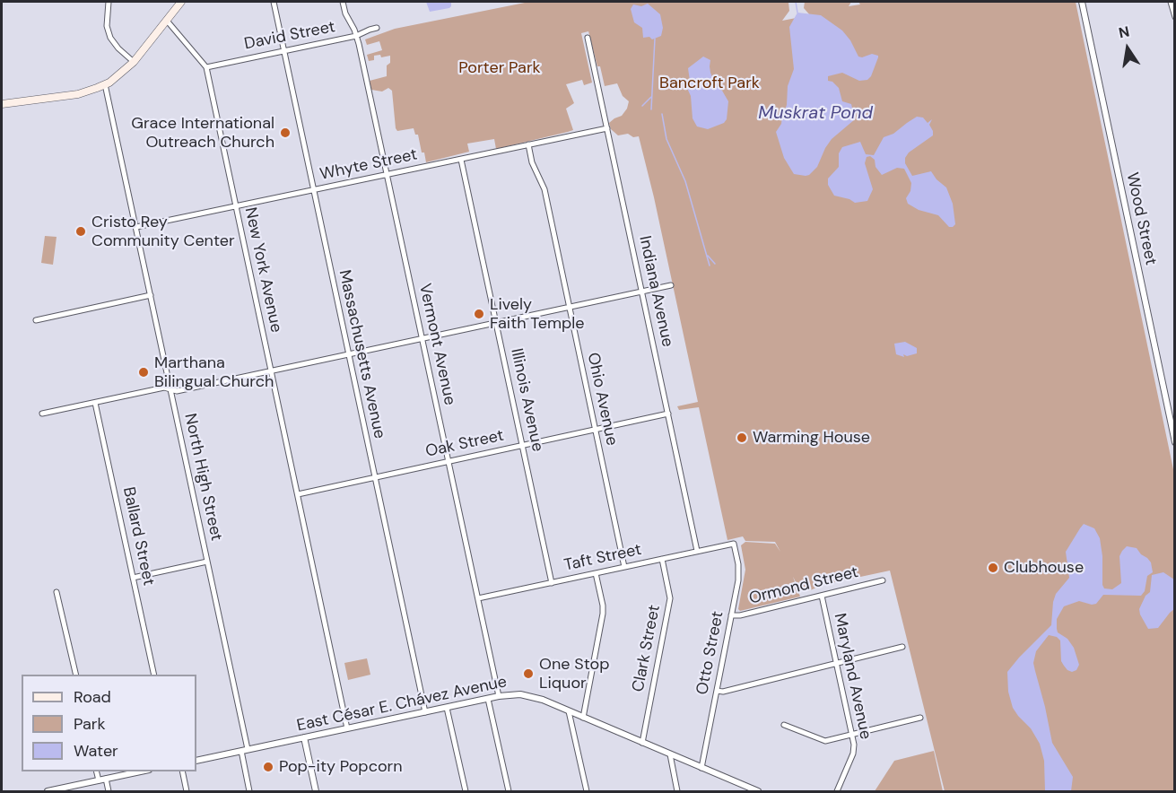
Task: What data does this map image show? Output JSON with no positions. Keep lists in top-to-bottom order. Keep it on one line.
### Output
{"streets":{"street":["David Street","Whyte Street","Wood Street","New York Avenue","Indiana Avenue","Vermont Avenue","Massachusetts Avenue","Ohio Avenue","Illinois Avenue","Oak Street","North High Street","Ballard Street","Taft Street","Ormond Street","Clark Street","Otto Street","Maryland Avenue","East César E. Chávez Avenue"]},"crossings":[["David Street","New York Avenue"],["David Street","Vermont Avenue"],["David Street","Massachusetts Avenue"],["Whyte Street","New York Avenue"],["Whyte Street","Indiana Avenue"],["Whyte Street","Vermont Avenue"],["Whyte Street","Massachusetts Avenue"],["Whyte Street","Ohio Avenue"],["Whyte Street","Illinois Avenue"],["Whyte Street","North High Street"],["New York Avenue","Oak Street"],["New York Avenue","East César E. Chávez Avenue"],["Indiana Avenue","Oak Street"],["Indiana Avenue","Taft Street"],["Vermont Avenue","Oak Street"],["Vermont Avenue","Taft Street"],["Vermont Avenue","East César E. Chávez Avenue"],["Massachusetts Avenue","Oak Street"],["Massachusetts Avenue","East César E. Chávez Avenue"],["Ohio Avenue","Oak Street"],["Ohio Avenue","Taft Street"],["Illinois Avenue","Oak Street"],["Illinois Avenue","Taft Street"],["North High Street","East César E. Chávez Avenue"],["Taft Street","Clark Street"],["Taft Street","Otto Street"],["Ormond Street","Otto Street"],["Ormond Street","Maryland Avenue"],["Clark Street","East César E. Chávez Avenue"],["Otto Street","East César E. Chávez Avenue"]],"water":["Muskrat Pond"],"parks":["Porter Park","Bancroft Park"],"places":["Grace International Outreach Church","Cristo Rey Community Center","Lively Faith Temple","Marthana Bilingual Church","Warming House","Clubhouse","One Stop Liquor","Pop-ity Popcorn"],"legend":["Road","Park","Water"],"north":"top"}
